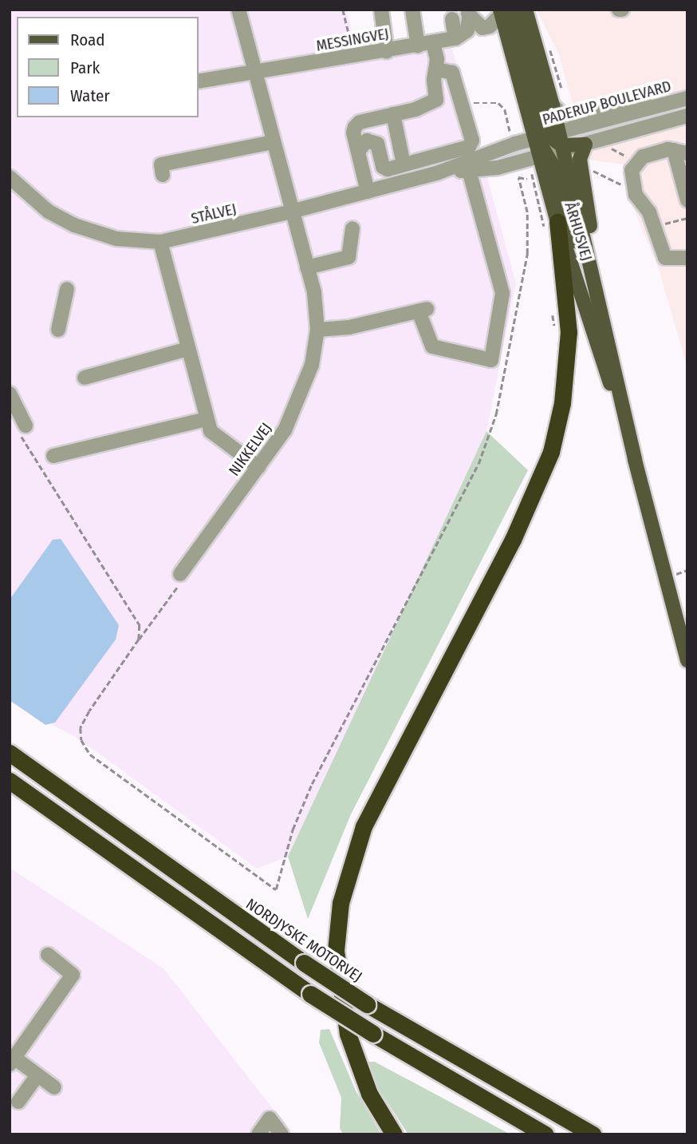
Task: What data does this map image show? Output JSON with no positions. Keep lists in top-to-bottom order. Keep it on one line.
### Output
{"streets":{"highway":["NORDJYSKE MOTORVEJ"],"main road":["ÅRHUSVEJ"],"street":["MESSINGVEJ","PADERUP BOULEVARD","STÅLVEJ","NIKKELVEJ"]},"crossings":[["PADERUP BOULEVARD","STÅLVEJ"],["PADERUP BOULEVARD","ÅRHUSVEJ"],["STÅLVEJ","ÅRHUSVEJ"],["STÅLVEJ","NIKKELVEJ"]],"legend":["Road","Park","Water"]}
